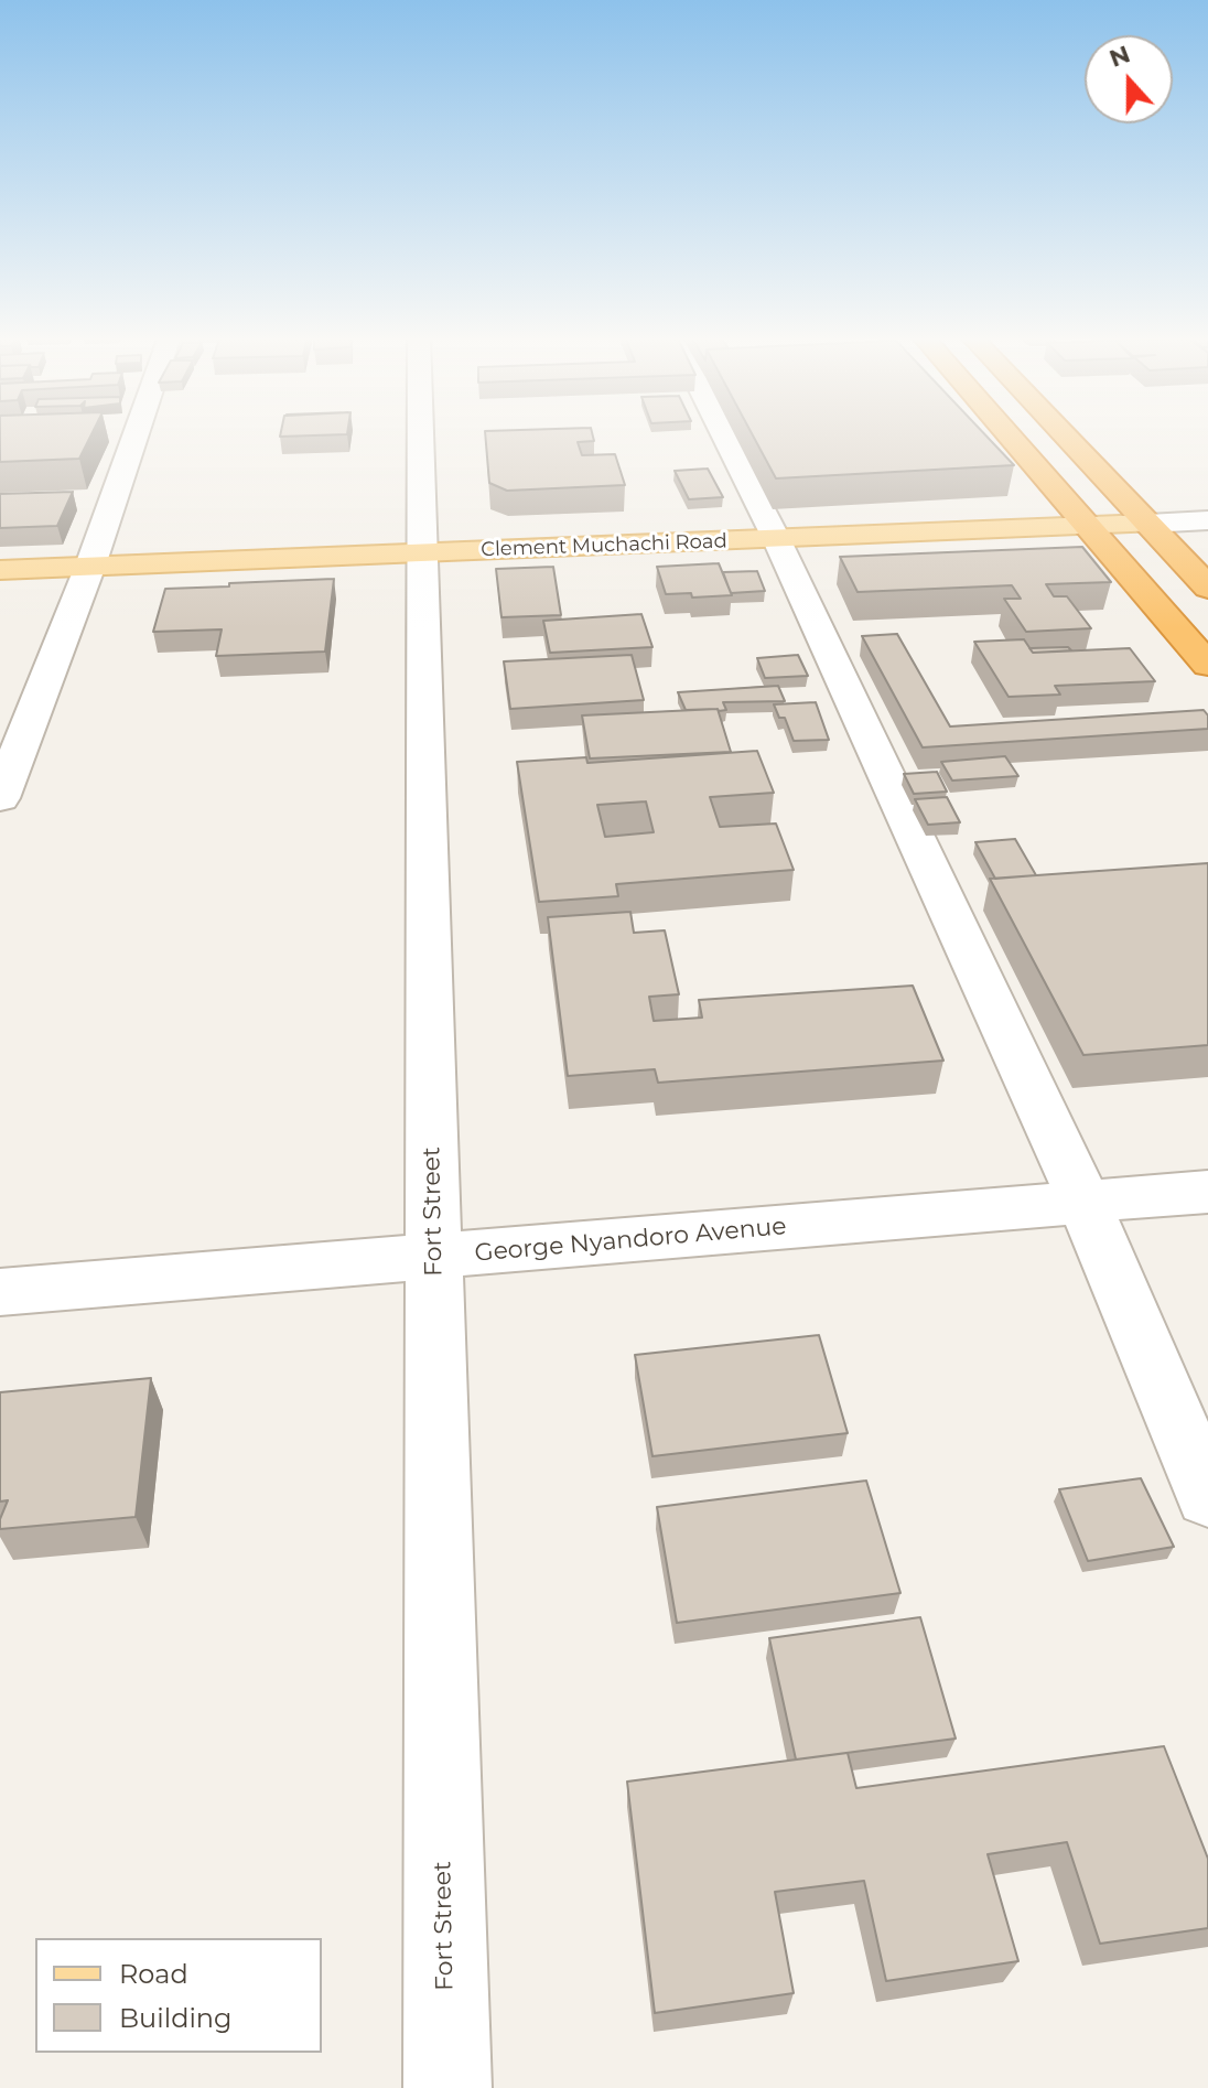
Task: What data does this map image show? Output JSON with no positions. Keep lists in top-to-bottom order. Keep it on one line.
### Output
{"streets":{"main road":["Clement Muchachi Road"],"street":["Fort Street","George Nyandoro Avenue"]},"crossings":[["Clement Muchachi Road","Fort Street"],["Fort Street","George Nyandoro Avenue"]],"legend":["Road","Building"],"north":"top"}
